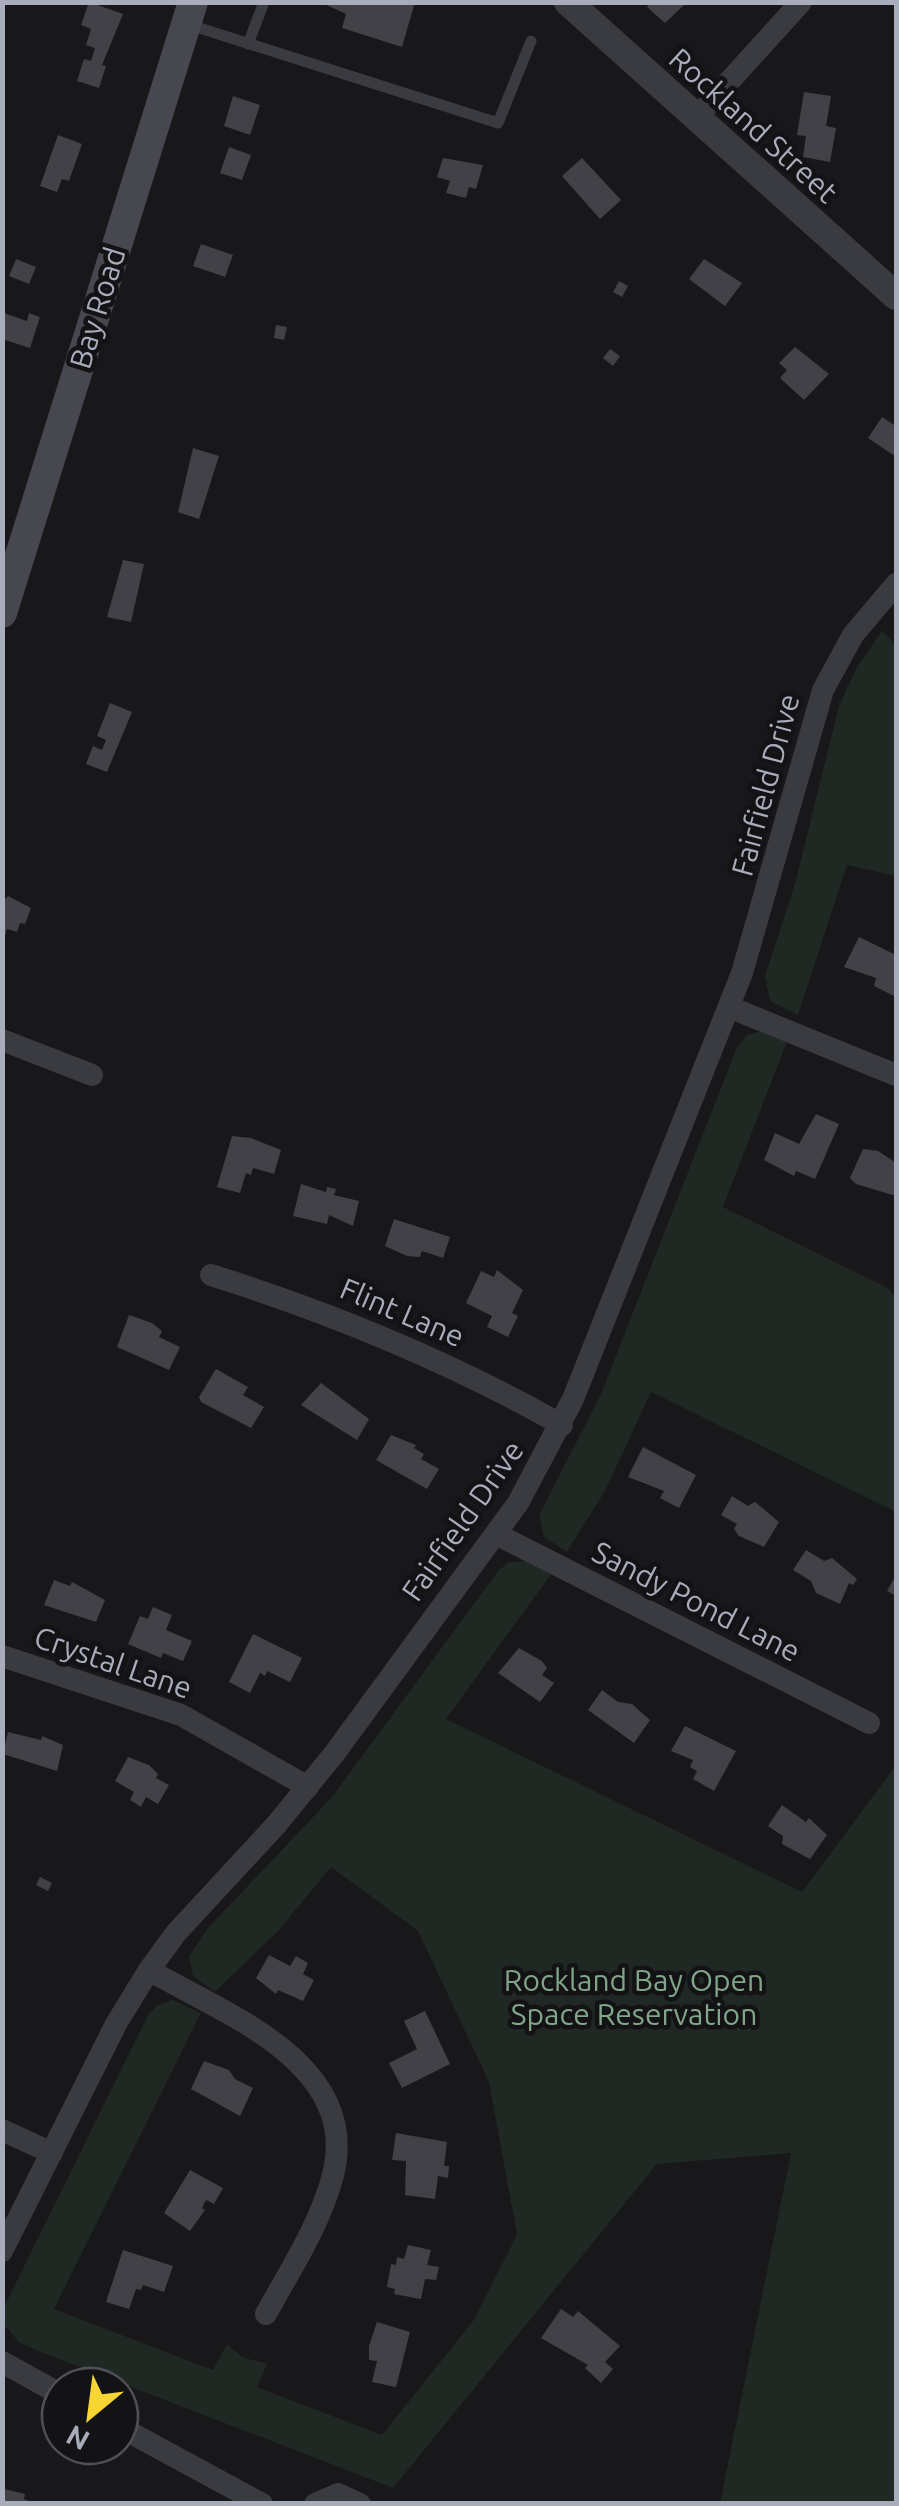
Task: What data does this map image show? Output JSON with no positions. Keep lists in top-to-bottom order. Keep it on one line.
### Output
{"streets":{"main road":["Bay Road"],"street":["Rockland Street","Fairfield Drive","Flint Lane","Sandy Pond Lane","Crystal Lane"]},"crossings":[["Fairfield Drive","Flint Lane"],["Fairfield Drive","Sandy Pond Lane"],["Fairfield Drive","Crystal Lane"]],"parks":["Rockland Bay Open Space Reservation"],"north":"bottom left"}
